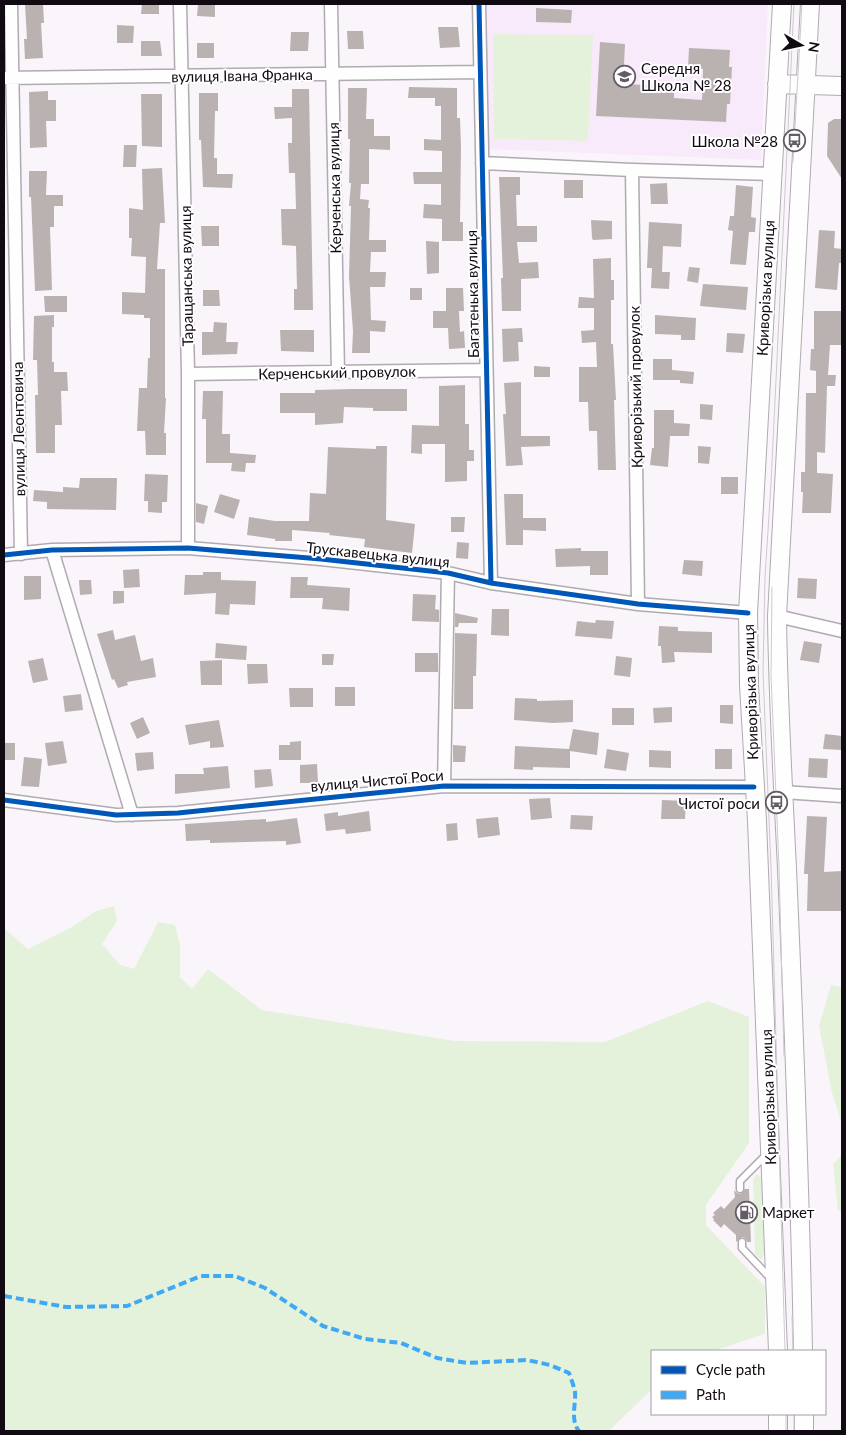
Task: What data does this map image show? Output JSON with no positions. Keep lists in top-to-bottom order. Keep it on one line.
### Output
{"streets":{"main road":["Криворізька вулиця"],"street":["вулиця Івана Франка","Керченська вулиця","Таращанська вулиця","Багатенька вулиця","Керченський провулок","Криворізький провулок","вулиця Леонтовича","Трускавецька вулиця","вулиця Чистої Роси"]},"crossings":[["вулиця Івана Франка","Керченська вулиця"],["вулиця Івана Франка","Таращанська вулиця"],["вулиця Івана Франка","Багатенька вулиця"],["вулиця Івана Франка","вулиця Леонтовича"],["Керченська вулиця","Керченський провулок"],["Таращанська вулиця","Керченський провулок"],["Таращанська вулиця","Трускавецька вулиця"],["Криворізька вулиця","Трускавецька вулиця"],["Криворізька вулиця","вулиця Чистої Роси"],["Багатенька вулиця","Керченський провулок"],["Багатенька вулиця","Трускавецька вулиця"],["Криворізький провулок","Трускавецька вулиця"],["вулиця Леонтовича","Трускавецька вулиця"]],"places":{"school or university":["Середня Школа № 28"],"bus stop":["Школа №28","Чистої роси"],"fuel station":["Маркет"]},"legend":["Cycle path","Path"],"north":"right"}
